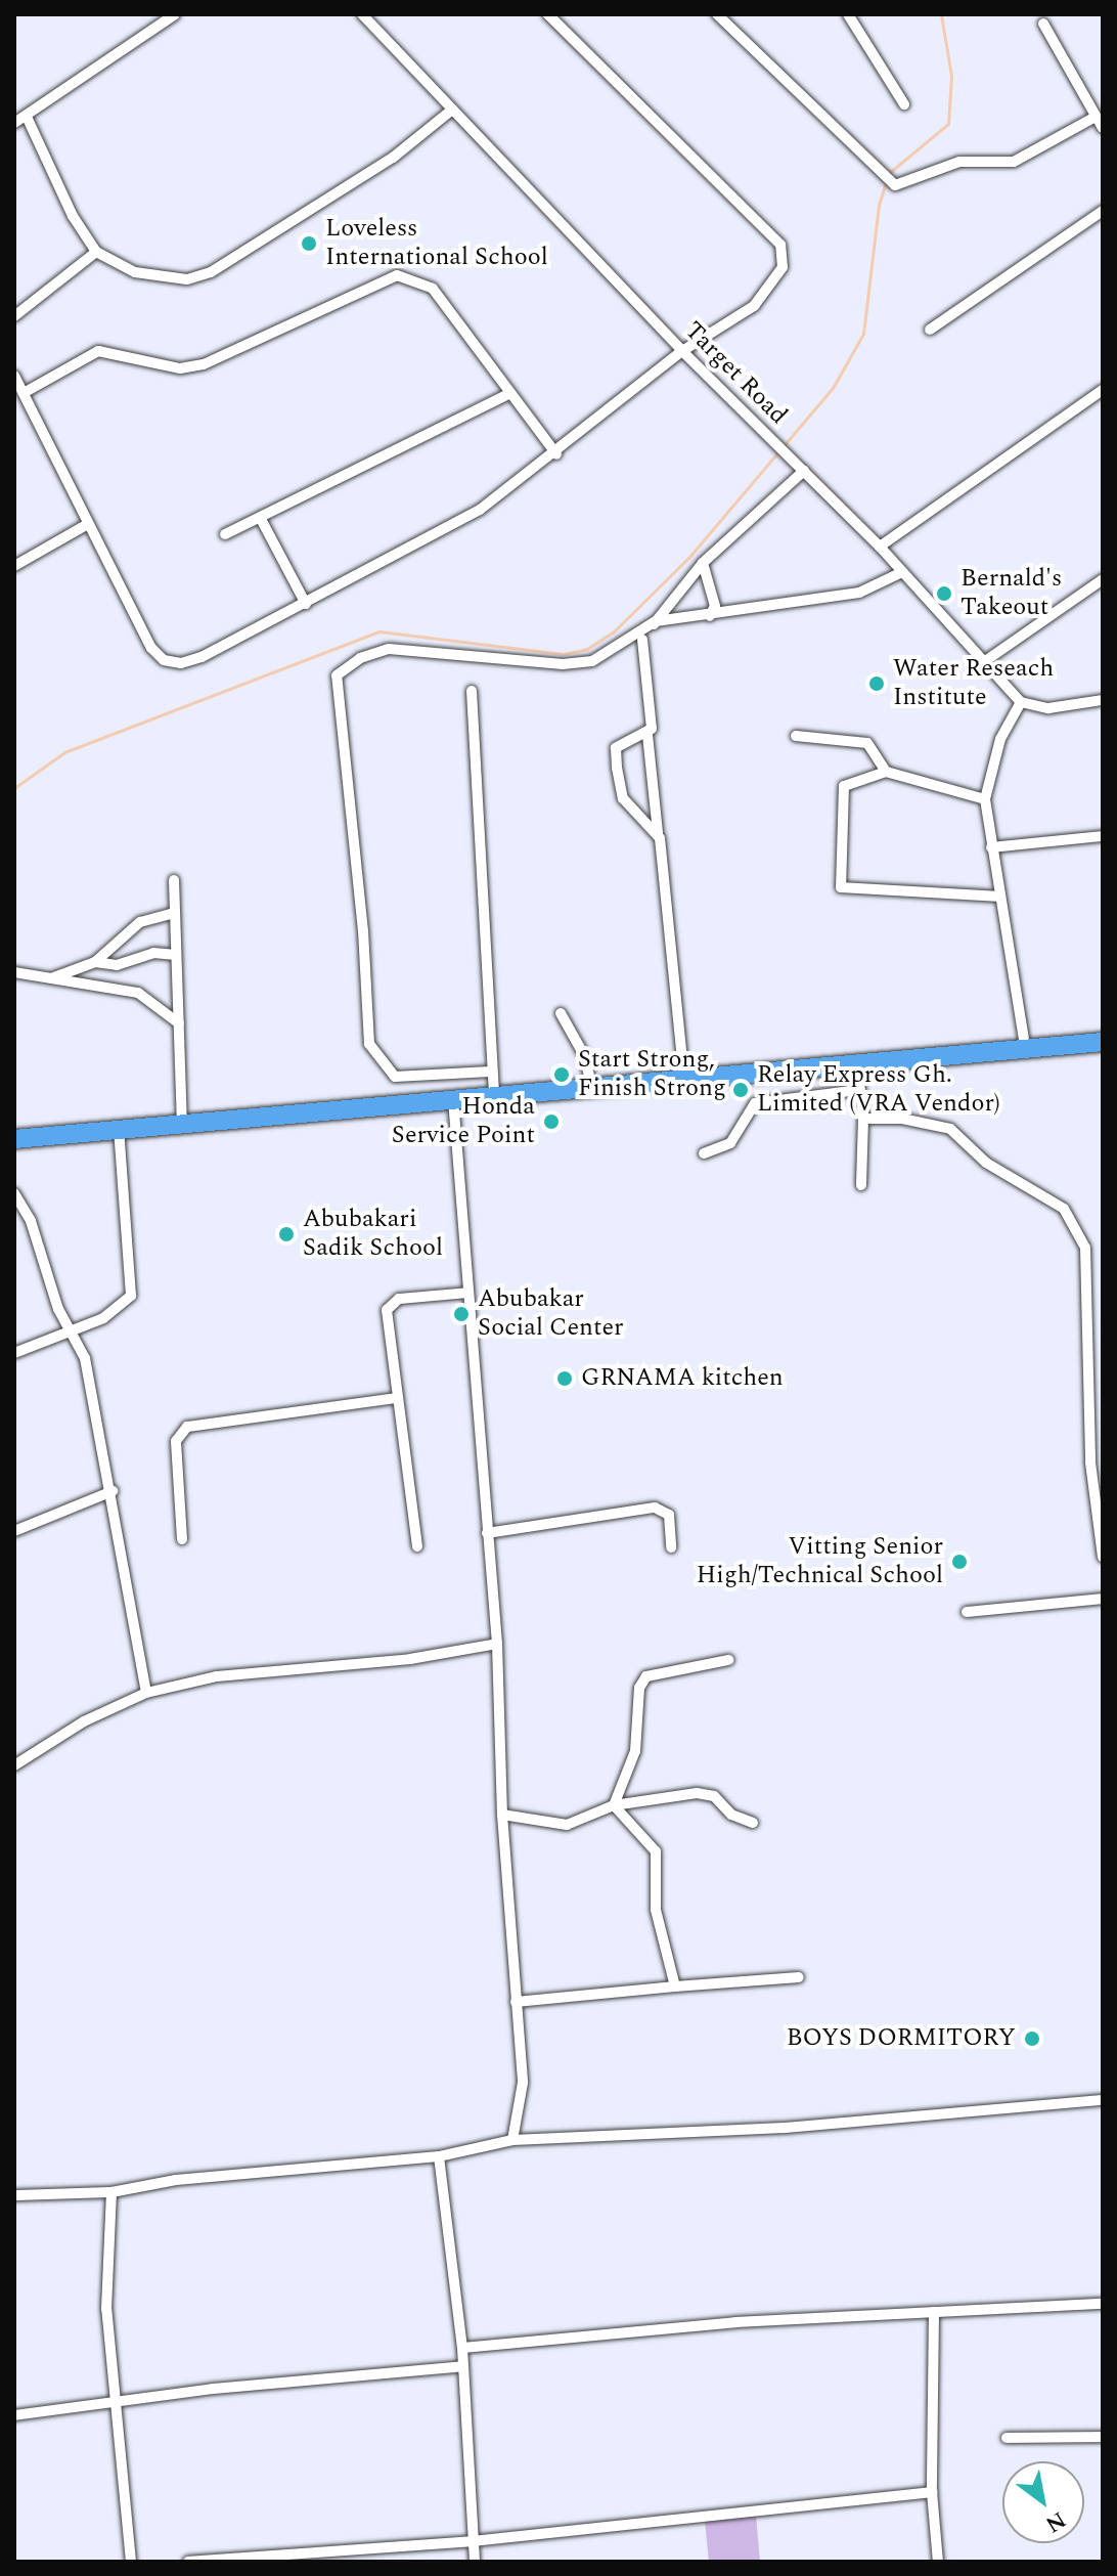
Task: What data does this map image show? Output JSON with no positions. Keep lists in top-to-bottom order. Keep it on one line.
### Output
{"streets":{"street":["Target Road"]},"places":["Loveless International School","Bernald's Takeout","Water Reseach Institute","Start Strong, Finish Strong","Relay Express Gh. Limited (VRA Vendor)","Honda Service Point","Abubakari Sadik School","Abubakar Social Center","GRNAMA kitchen","Vitting Senior High/Technical School","BOYS DORMITORY"],"north":"bottom right"}
